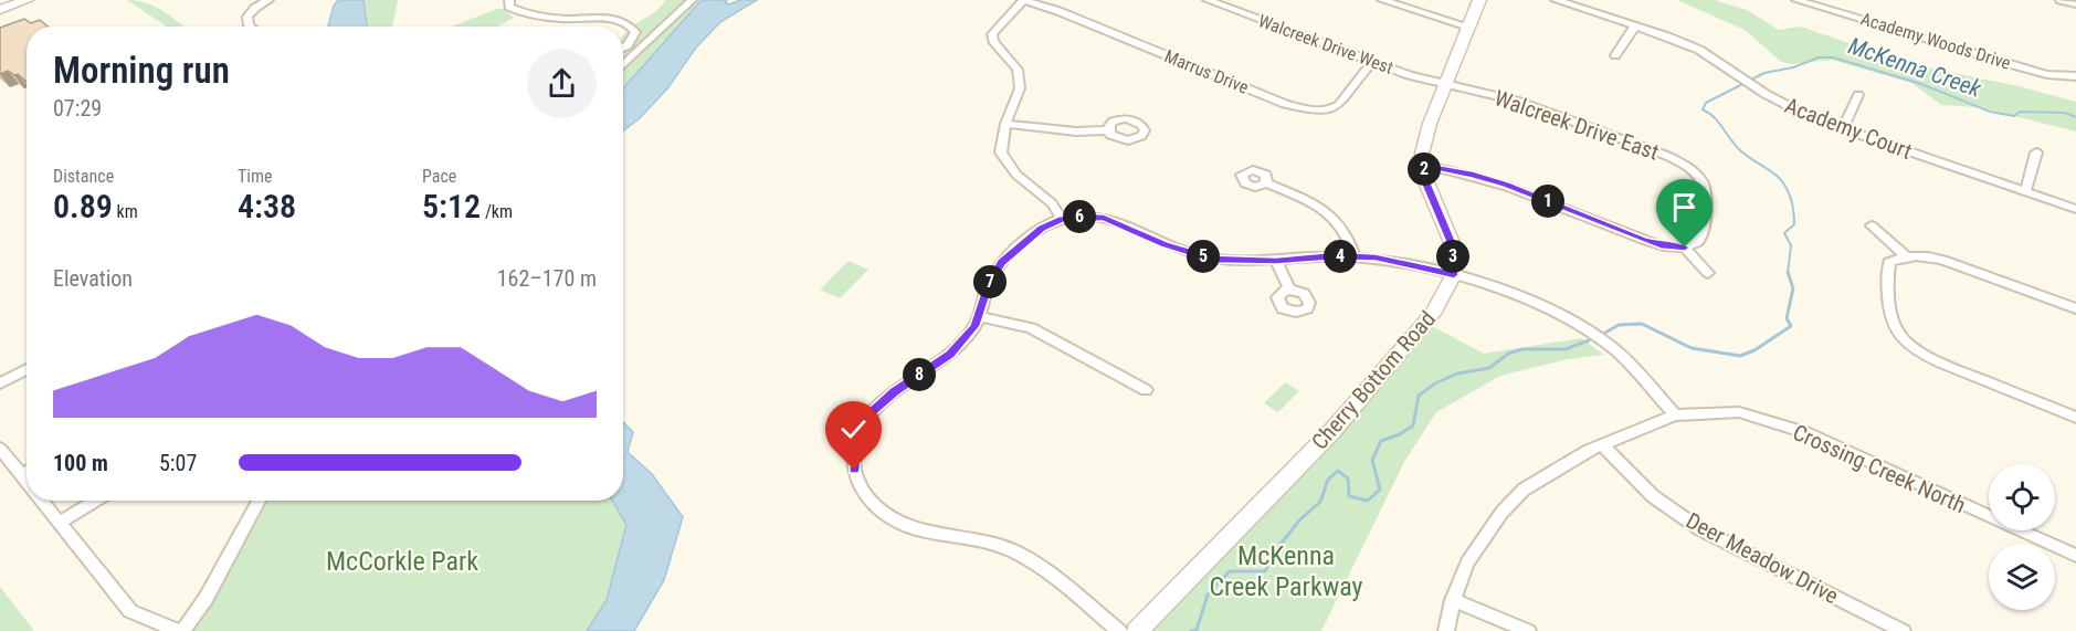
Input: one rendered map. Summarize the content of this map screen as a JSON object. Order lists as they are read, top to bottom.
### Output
{
  "streets": {
    "main road": ["Cherry Bottom Road"],
    "street": [
      "Academy Woods Drive",
      "Walcreek Drive West",
      "Marrus Drive",
      "Walcreek Drive East",
      "Academy Court",
      "Crossing Creek North",
      "Deer Meadow Drive"
    ]
  },
  "crossings": [
    ["Walcreek Drive West", "Marrus Drive"],
    ["Walcreek Drive West", "Walcreek Drive East"],
    ["Crossing Creek North", "Deer Meadow Drive"]
  ],
  "water": ["McKenna Creek"],
  "parks": ["McKenna Creek Parkway", "McCorkle Park"],
  "page": {
    "heading": ["Morning run", "07:29"],
    "stats": [
      ["Distance", "0.89 km"],
      ["Time", "4:38"],
      ["Pace", "5:12 /km"]
    ],
    "pins": [
      "2",
      "1",
      "6",
      "3",
      "4",
      "5",
      "7",
      "8"
    ],
    "chart": ["Elevation", "162–170 m"],
    "list": [
      {
        "name": "100 m",
        "note": "5:07"
      }
    ]
  }
}
